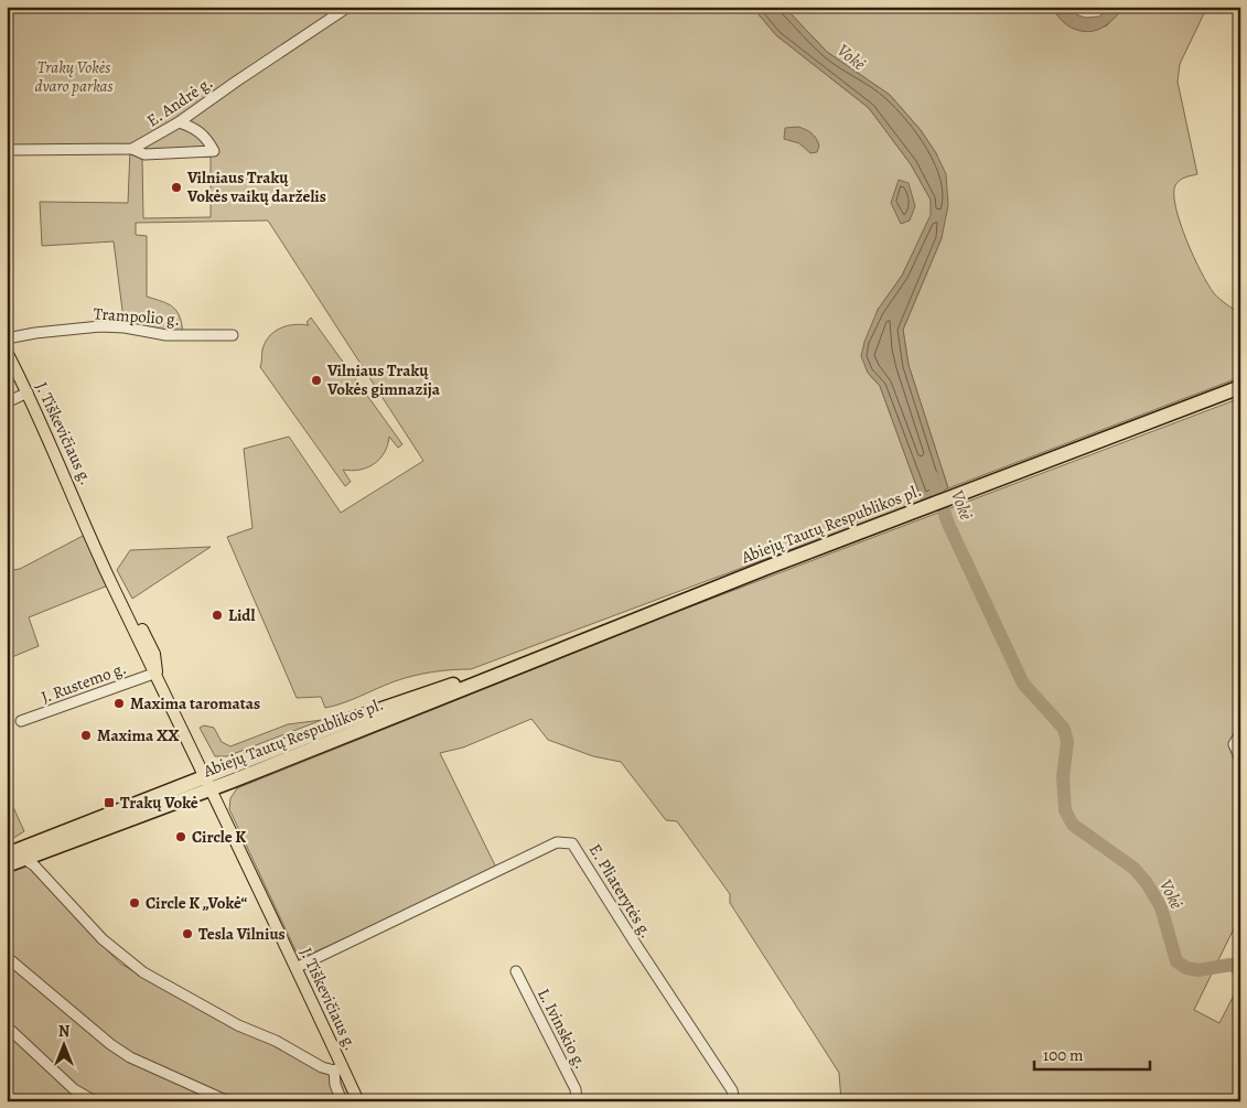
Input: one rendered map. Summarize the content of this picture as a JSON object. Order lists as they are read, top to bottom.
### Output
{
  "streets": {
    "highway": ["Abiejų Tautų Respublikos pl."],
    "main road": ["J. Tiškevičiaus g."],
    "street": [
      "E. Andrė g.",
      "Trampolio g.",
      "J. Rustemo g.",
      "E. Pliaterytės g.",
      "L. Ivinskio g."
    ]
  },
  "crossings": [
    ["J. Tiškevičiaus g.", "Abiejų Tautų Respublikos pl."],
    ["J. Tiškevičiaus g.", "J. Rustemo g."],
    ["J. Tiškevičiaus g.", "E. Pliaterytės g."]
  ],
  "water": ["Vokė"],
  "parks": ["Trakų Vokės dvaro parkas"],
  "places": {
    "other": [
      "Vilniaus Trakų Vokės vaikų darželis",
      "Vilniaus Trakų Vokės gimnazija",
      "Lidl",
      "Maxima taromatas",
      "Maxima XX",
      "Circle K",
      "Circle K „Vokė“",
      "Tesla Vilnius"
    ],
    "transit": ["Trakų Vokė"]
  },
  "scale_bar": "100 m",
  "north": "top"
}
